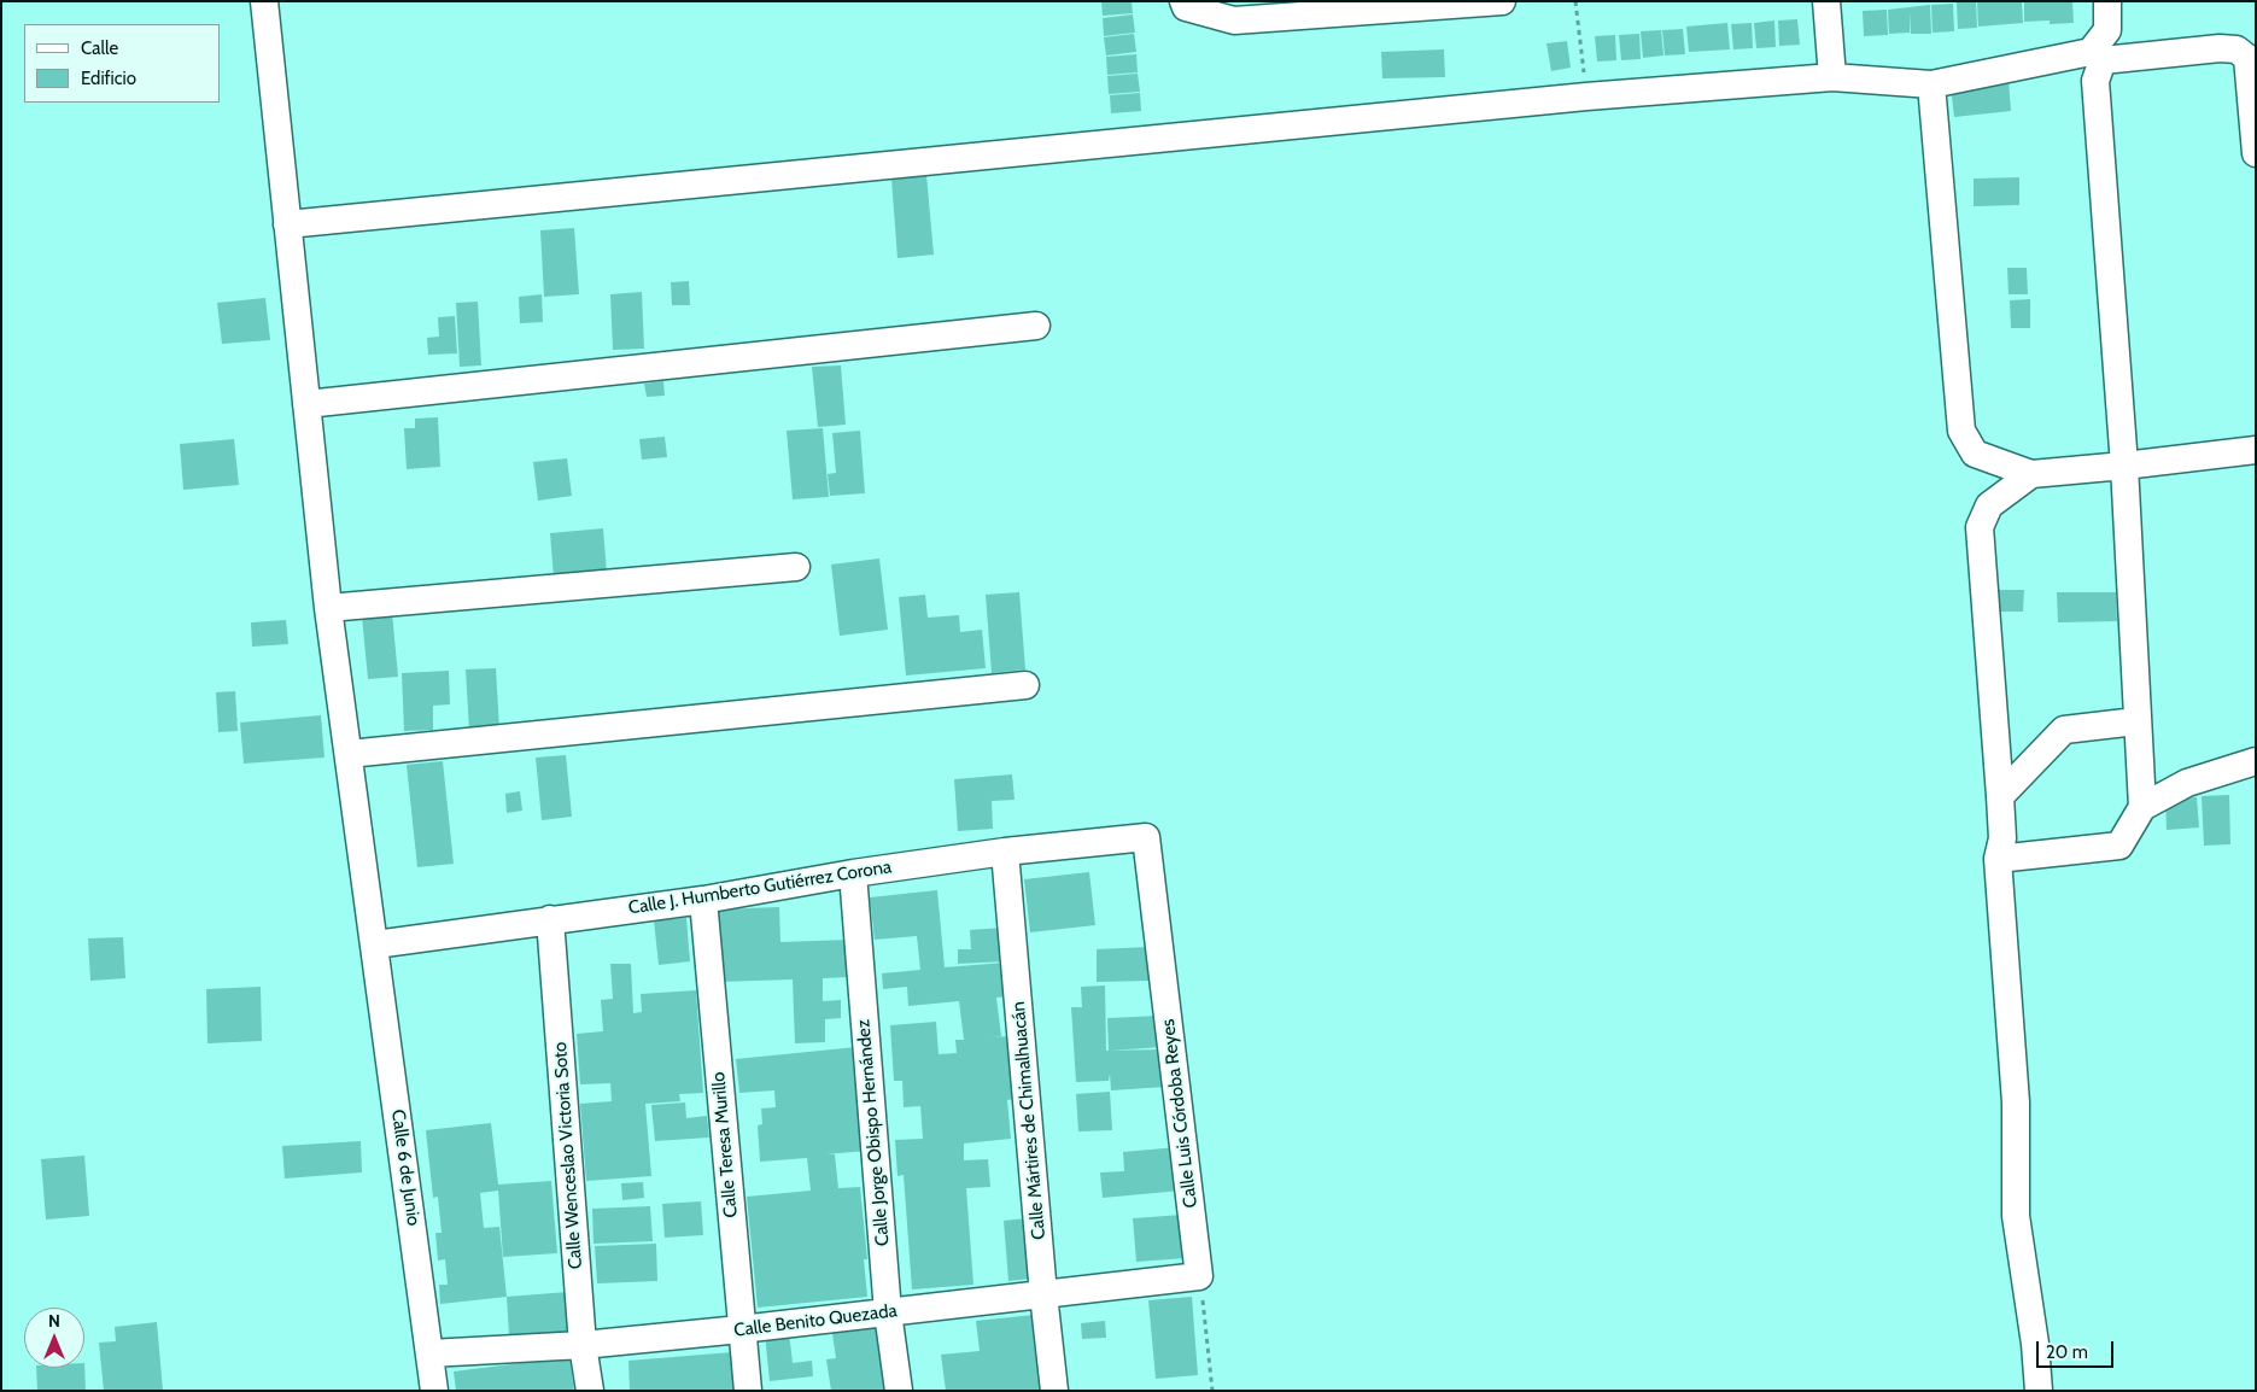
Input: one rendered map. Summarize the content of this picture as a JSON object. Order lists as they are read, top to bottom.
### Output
{
  "streets": {
    "street": [
      "Calle J. Humberto Gutiérrez Corona",
      "Calle Luis Córdoba Reyes",
      "Calle Mártires de Chimalhuacán",
      "Calle Jorge Obispo Hernández",
      "Calle Teresa Murillo",
      "Calle Wenceslao Victoria Soto",
      "Calle 6 de Junio",
      "Calle Benito Quezada"
    ]
  },
  "crossings": [
    ["Calle J. Humberto Gutiérrez Corona", "Calle Luis Córdoba Reyes"],
    ["Calle J. Humberto Gutiérrez Corona", "Calle Mártires de Chimalhuacán"],
    ["Calle J. Humberto Gutiérrez Corona", "Calle Jorge Obispo Hernández"],
    ["Calle J. Humberto Gutiérrez Corona", "Calle Teresa Murillo"],
    ["Calle J. Humberto Gutiérrez Corona", "Calle Wenceslao Victoria Soto"],
    ["Calle J. Humberto Gutiérrez Corona", "Calle 6 de Junio"],
    ["Calle Luis Córdoba Reyes", "Calle Benito Quezada"],
    ["Calle Mártires de Chimalhuacán", "Calle Benito Quezada"],
    ["Calle Jorge Obispo Hernández", "Calle Benito Quezada"],
    ["Calle Teresa Murillo", "Calle Benito Quezada"],
    ["Calle Wenceslao Victoria Soto", "Calle Benito Quezada"],
    ["Calle 6 de Junio", "Calle Benito Quezada"]
  ],
  "legend": ["Calle", "Edificio"],
  "scale_bar": "20 m",
  "north": "top"
}
